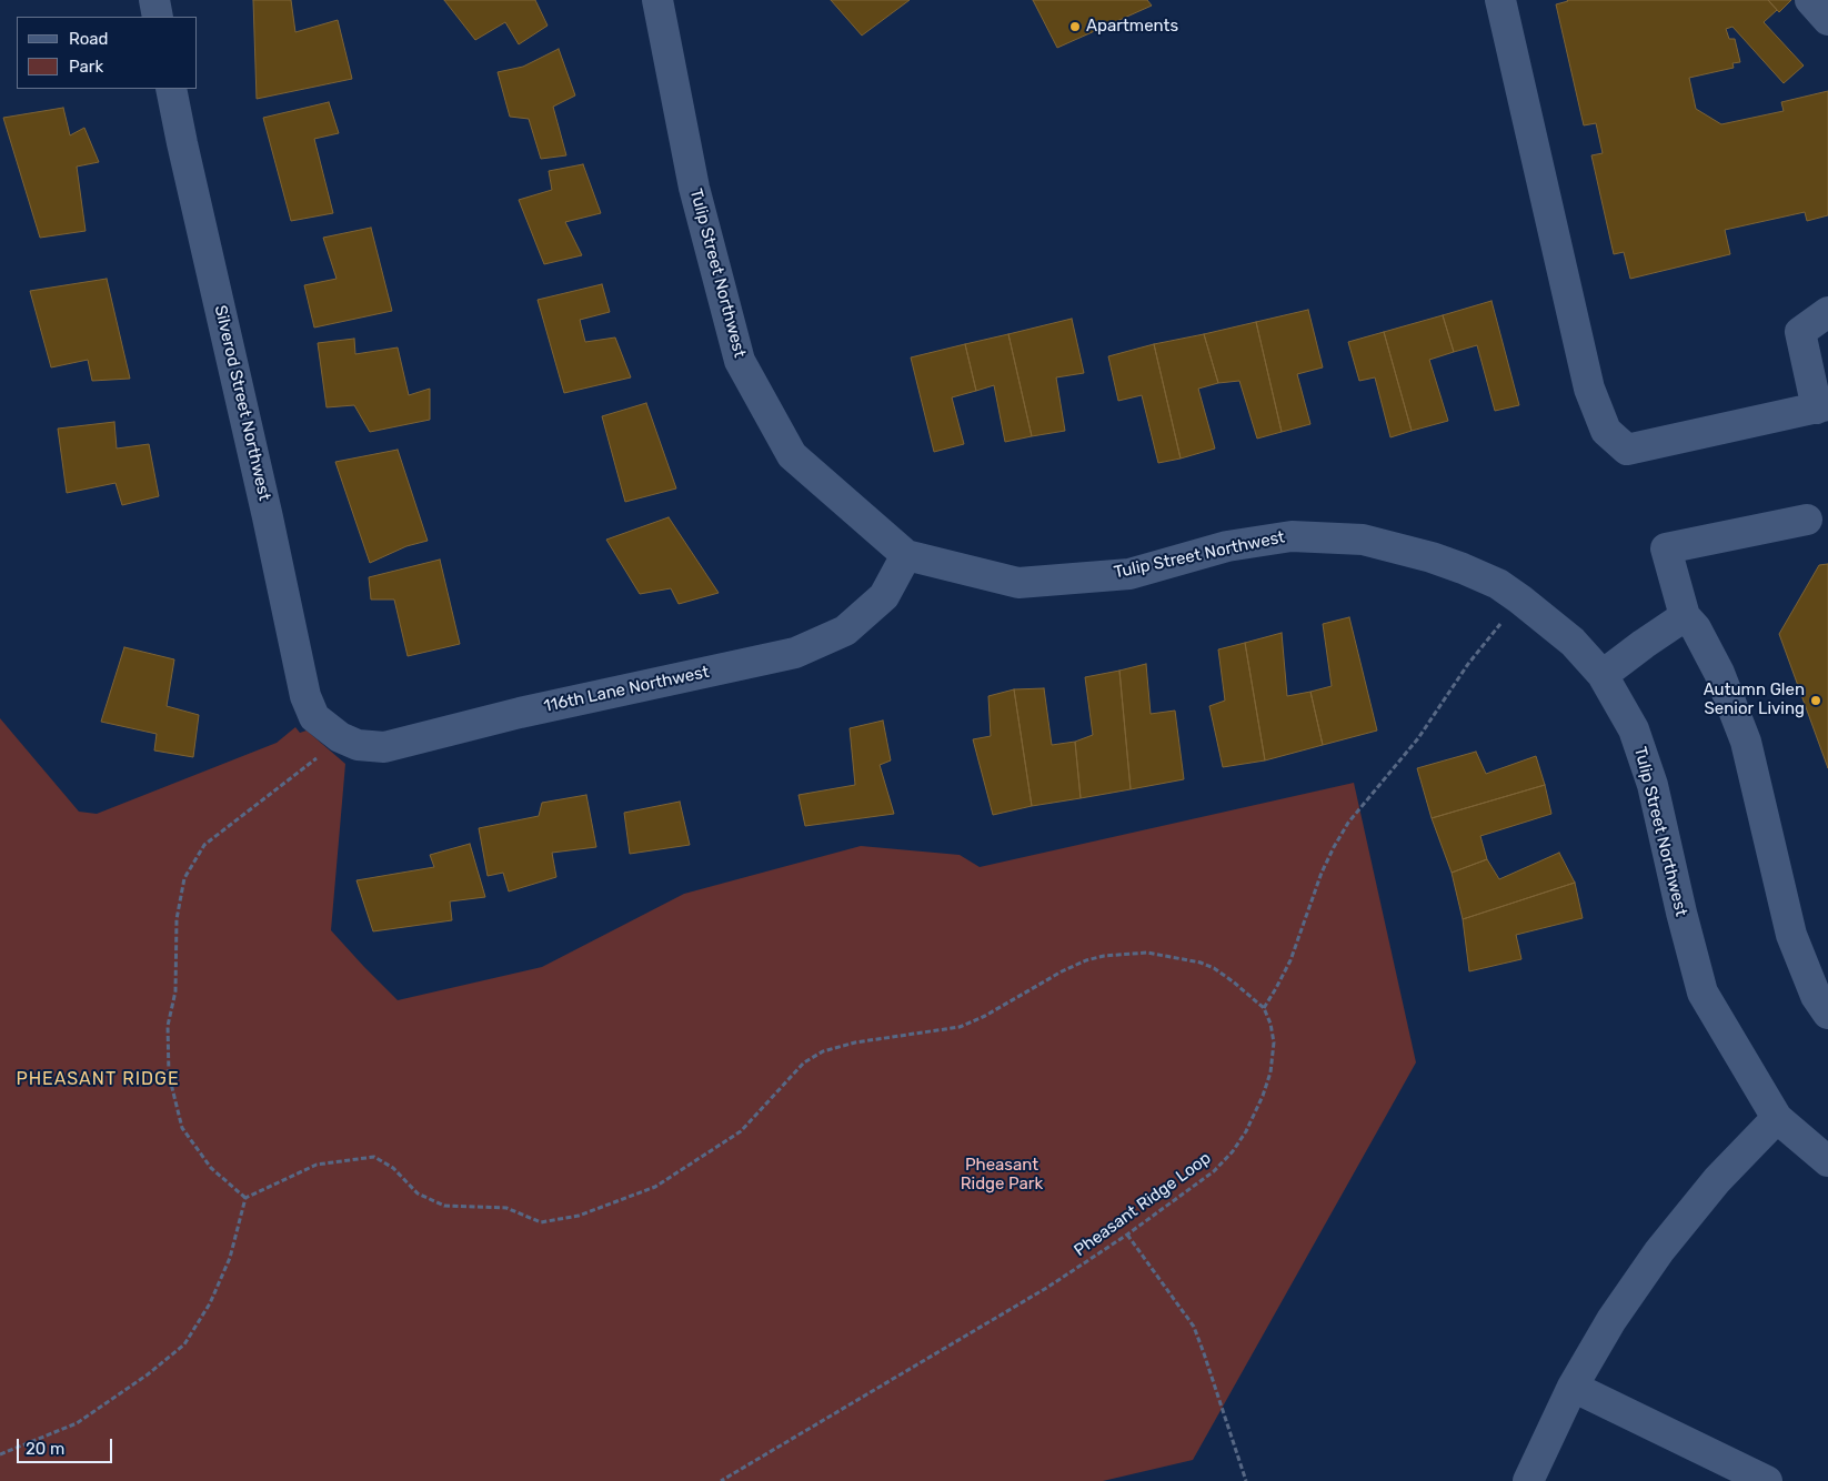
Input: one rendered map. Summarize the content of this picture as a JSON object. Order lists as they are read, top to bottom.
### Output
{
  "streets": {
    "street": ["Tulip Street Northwest", "Silverod Street Northwest", "116th Lane Northwest"],
    "path": ["Pheasant Ridge Loop"]
  },
  "crossings": [
    ["Tulip Street Northwest", "116th Lane Northwest"],
    ["Silverod Street Northwest", "116th Lane Northwest"]
  ],
  "districts": ["PHEASANT RIDGE"],
  "parks": ["Pheasant Ridge Park"],
  "places": ["Apartments", "Autumn Glen Senior Living"],
  "legend": ["Road", "Park"],
  "scale_bar": "20 m"
}
